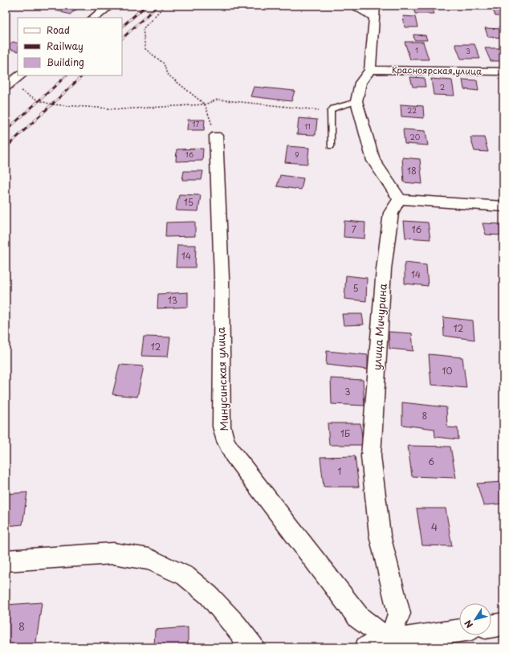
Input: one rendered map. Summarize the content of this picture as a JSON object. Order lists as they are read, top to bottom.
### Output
{
  "streets": {
    "street": ["Красноярская улица", "улица Мичурина", "Минусинская улица"]
  },
  "crossings": [
    ["улица Мичурина", "Минусинская улица"]
  ],
  "house_numbers": [
    "1",
    "3",
    "2",
    "22",
    "17",
    "11",
    "20",
    "16",
    "9",
    "18",
    "15",
    "7",
    "16",
    "14",
    "14",
    "5",
    "13",
    "12",
    "12",
    "10",
    "3",
    "8",
    "1Б",
    "6",
    "1",
    "4",
    "8"
  ],
  "legend": ["Road", "Railway", "Building"],
  "north": "bottom left"
}
